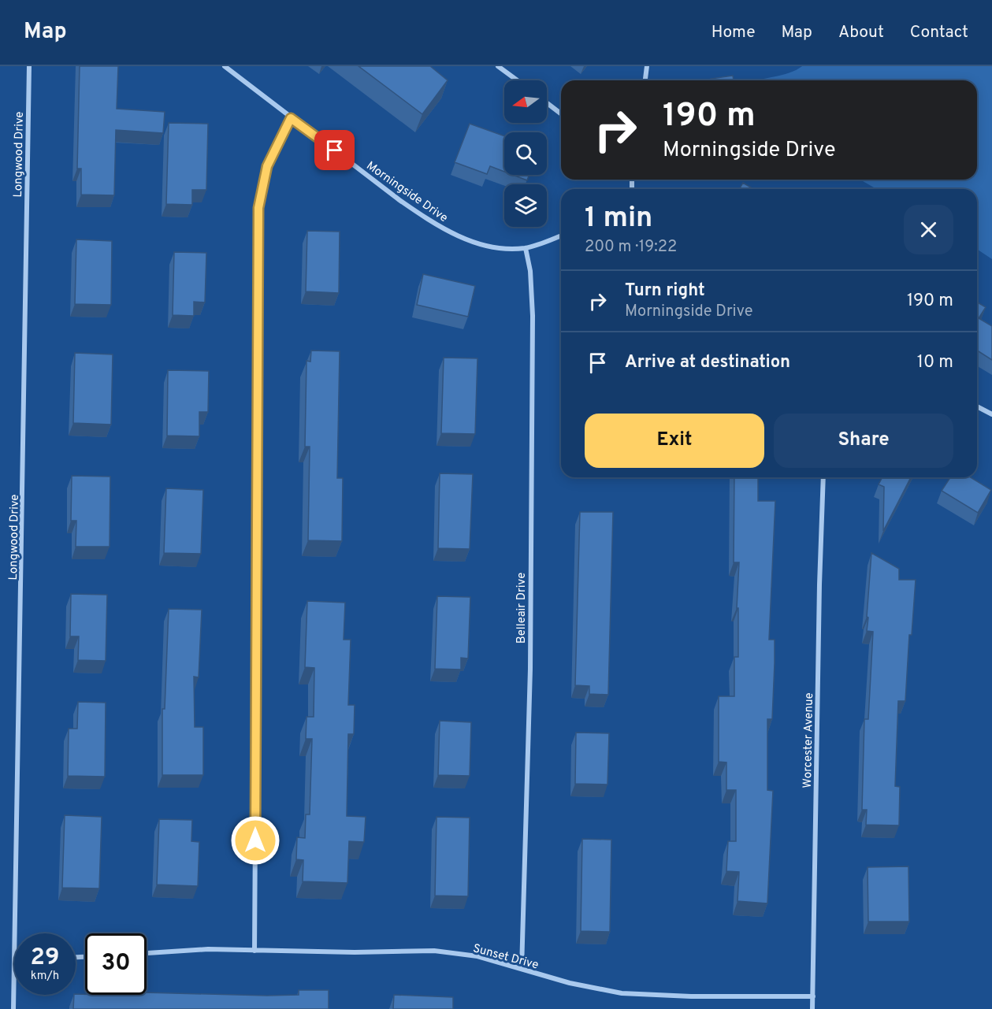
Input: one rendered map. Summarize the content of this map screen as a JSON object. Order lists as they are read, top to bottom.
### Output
{
  "streets": {
    "street": [
      "Longwood Drive",
      "Morningside Drive",
      "Belleair Drive",
      "Worcester Avenue",
      "Sunset Drive"
    ]
  },
  "crossings": [
    ["Morningside Drive", "Belleair Drive"],
    ["Belleair Drive", "Sunset Drive"],
    ["Worcester Avenue", "Sunset Drive"]
  ],
  "north": "left",
  "page": {
    "header": "Map",
    "nav": [
      "Home",
      "Map",
      "About",
      "Contact"
    ],
    "turn": ["190 m", "Morningside Drive"],
    "heading": ["1 min", "200 m · 19:22"],
    "list": [
      {
        "name": "Turn right",
        "note": "Morningside Drive",
        "value": "190 m"
      },
      {
        "name": "Arrive at destination",
        "value": "10 m"
      }
    ],
    "buttons": ["Exit", "Share"],
    "speed": "29 km/h",
    "limit": "30"
  }
}
